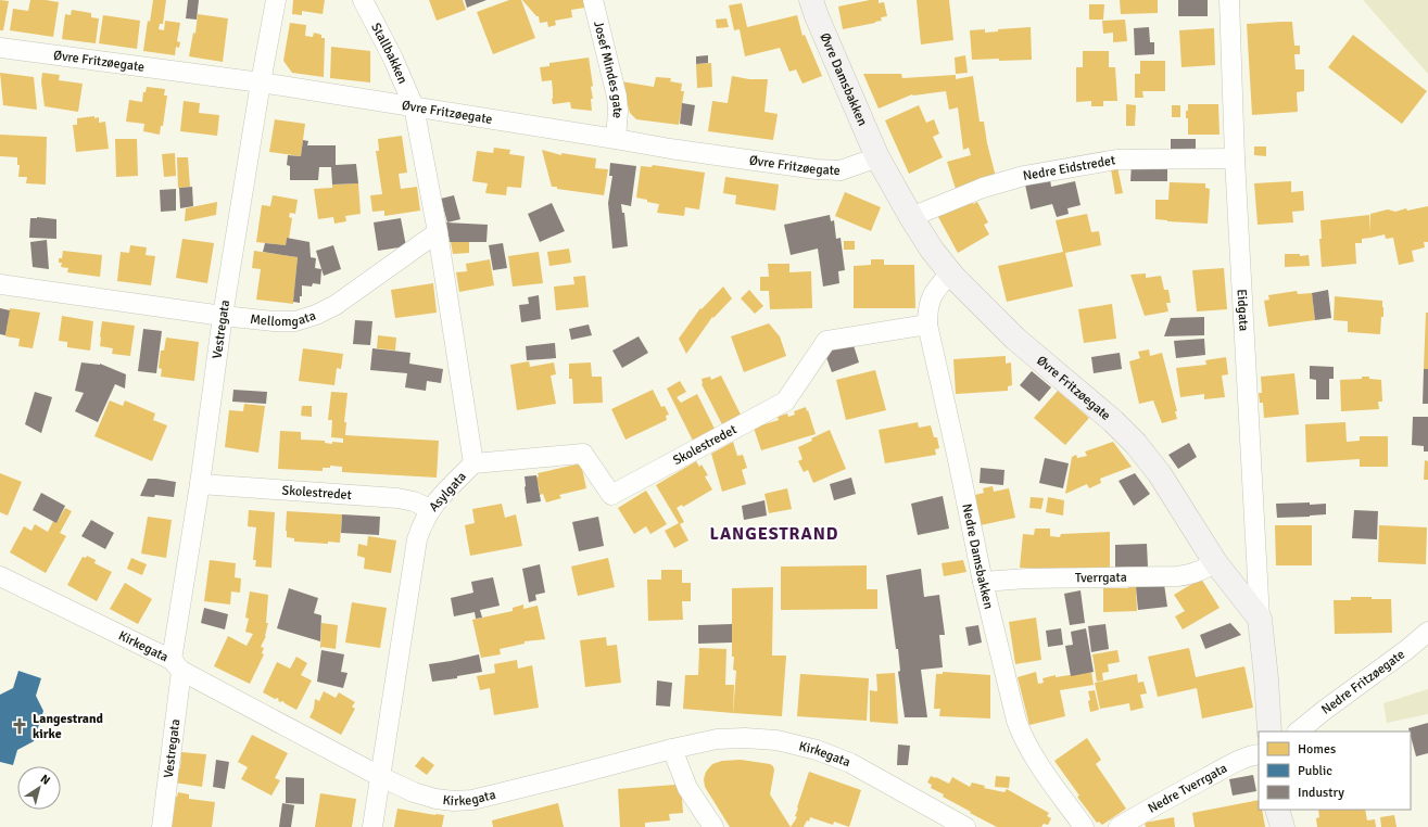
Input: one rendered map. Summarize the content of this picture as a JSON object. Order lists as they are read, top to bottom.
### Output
{
  "streets": {
    "main road": ["Øvre Fritzøegate", "Øvre Damsbakken"],
    "street": [
      "Stallbakken",
      "Josef Mindes gate",
      "Nedre Eidstredet",
      "Eidgata",
      "Mellomgata",
      "Vestregata",
      "Skolestredet",
      "Asylgata",
      "Nedre Damsbakken",
      "Tverrgata",
      "Kirkegata",
      "Nedre Fritzøegate",
      "Nedre Tverrgata"
    ]
  },
  "crossings": [
    ["Stallbakken", "Øvre Fritzøegate"],
    ["Stallbakken", "Asylgata"],
    ["Øvre Fritzøegate", "Josef Mindes gate"],
    ["Øvre Fritzøegate", "Øvre Damsbakken"],
    ["Øvre Fritzøegate", "Nedre Eidstredet"],
    ["Øvre Fritzøegate", "Eidgata"],
    ["Øvre Fritzøegate", "Vestregata"],
    ["Øvre Fritzøegate", "Asylgata"],
    ["Øvre Fritzøegate", "Nedre Damsbakken"],
    ["Øvre Fritzøegate", "Tverrgata"],
    ["Nedre Eidstredet", "Eidgata"],
    ["Mellomgata", "Vestregata"],
    ["Mellomgata", "Asylgata"],
    ["Vestregata", "Skolestredet"],
    ["Vestregata", "Kirkegata"],
    ["Skolestredet", "Asylgata"],
    ["Skolestredet", "Nedre Damsbakken"],
    ["Asylgata", "Kirkegata"],
    ["Nedre Damsbakken", "Tverrgata"]
  ],
  "districts": ["LANGESTRAND"],
  "places": {
    "church": ["Langestrand kirke"]
  },
  "legend": ["Homes", "Public", "Industry"],
  "north": "top right"
}
